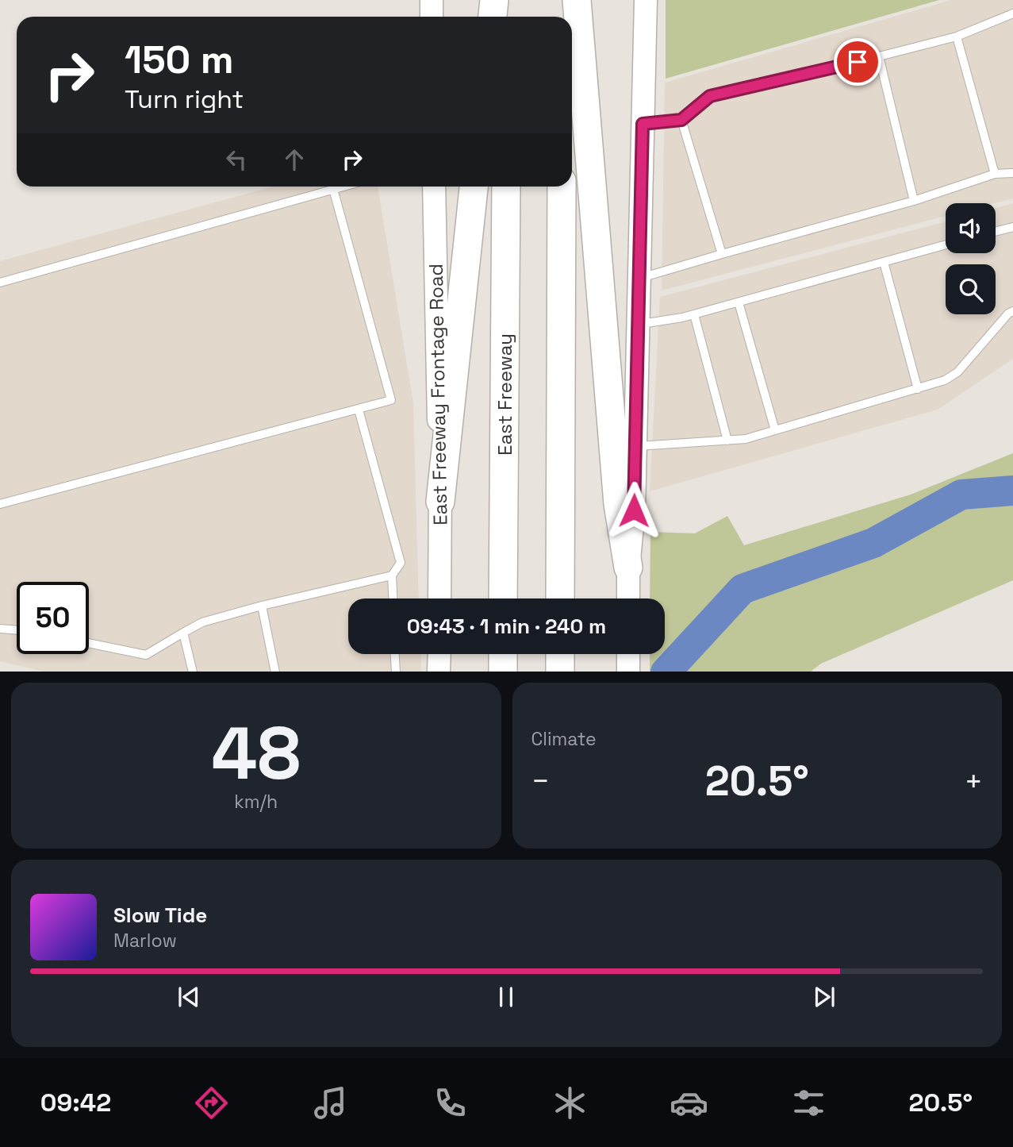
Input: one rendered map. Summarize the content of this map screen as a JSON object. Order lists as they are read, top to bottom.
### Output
{
  "streets": {
    "highway": ["East Freeway"],
    "main road": ["East Freeway Frontage Road"]
  },
  "page": {
    "turn": ["150 m", "Turn right"],
    "limit": "50",
    "trip": "09:43 · 1 min · 240 m",
    "tile": [
      ["48", "km/h"],
      "Climate"
    ],
    "heat": ["−", "20.5°", "+"],
    "song": ["Slow Tide", "Marlow"],
    "tabs": ["09:42", "20.5°"]
  }
}
